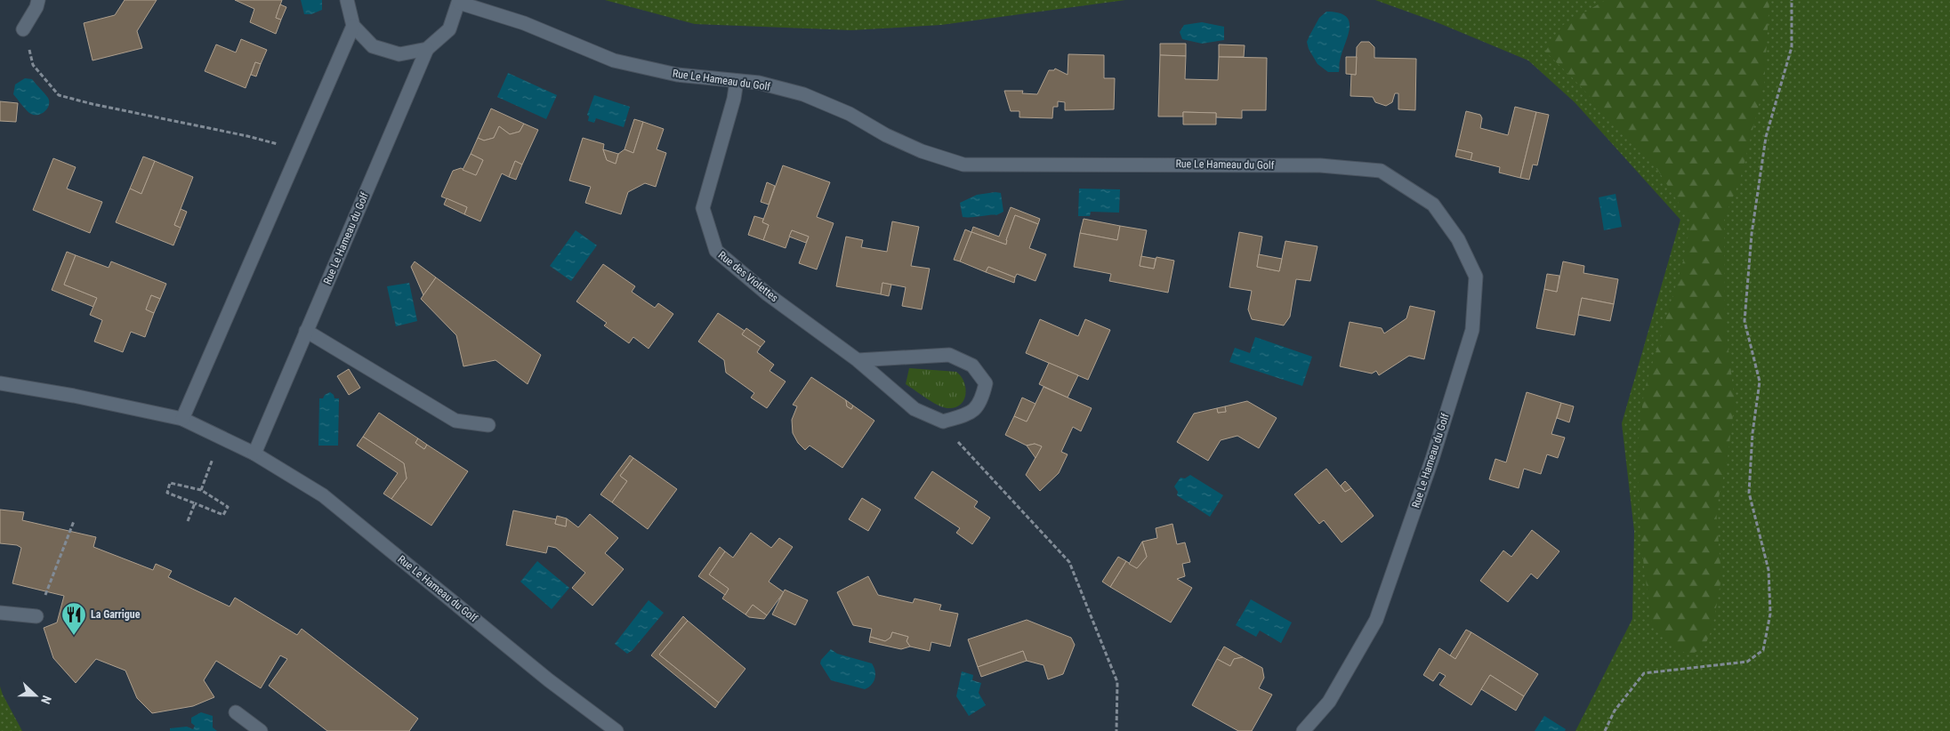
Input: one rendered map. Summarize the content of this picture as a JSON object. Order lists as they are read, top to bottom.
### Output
{
  "streets": {
    "street": ["Rue Le Hameau du Golf", "Rue des Violettes"]
  },
  "crossings": [
    ["Rue Le Hameau du Golf", "Rue des Violettes"]
  ],
  "places": {
    "restaurant": ["La Garrigue"]
  },
  "north": "right"
}
